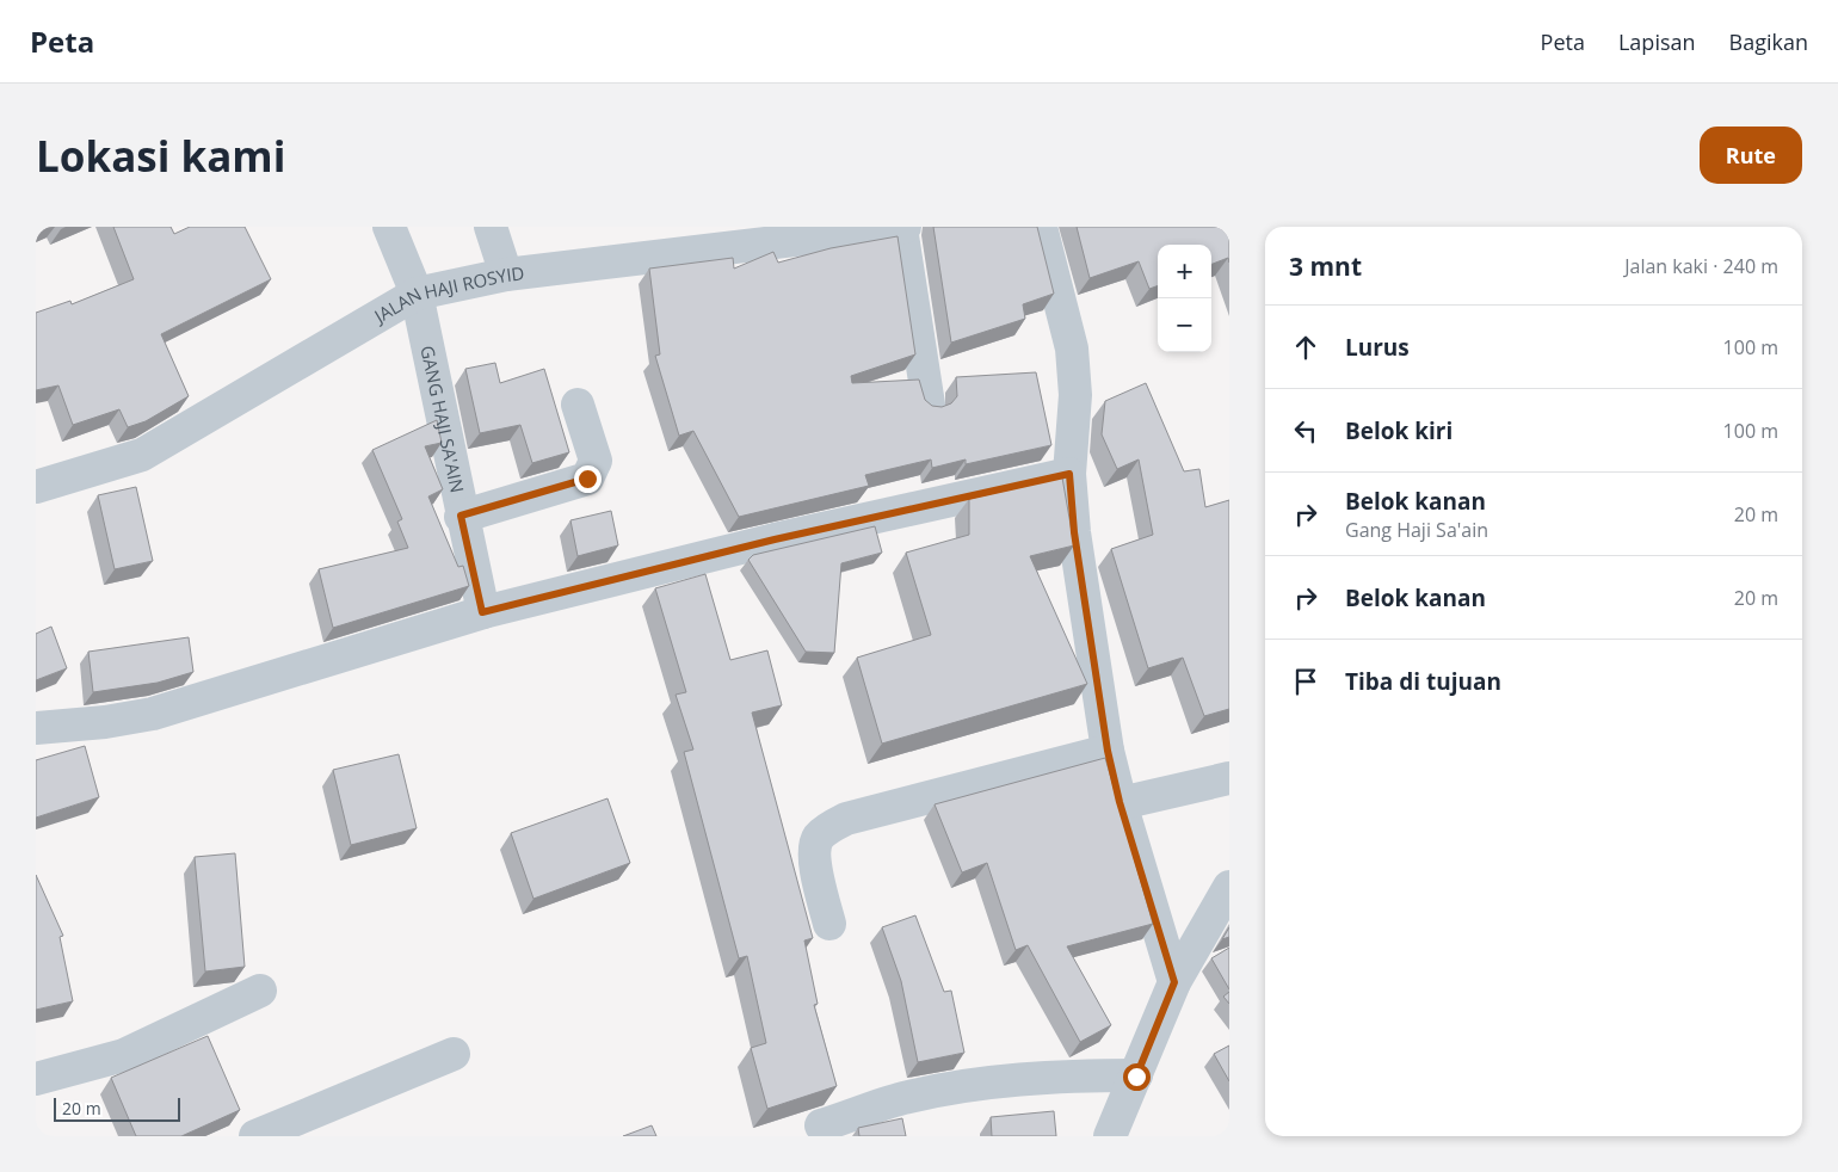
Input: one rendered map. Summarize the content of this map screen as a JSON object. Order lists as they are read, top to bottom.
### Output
{
  "streets": {
    "street": ["JALAN HAJI ROSYID", "GANG HAJI SA'AIN"]
  },
  "crossings": [
    ["JALAN HAJI ROSYID", "GANG HAJI SA'AIN"]
  ],
  "scale_bar": "20 m",
  "page": {
    "header": "Peta",
    "nav": ["Peta", "Lapisan", "Bagikan"],
    "buttons": "Rute",
    "title": "Lokasi kami",
    "heading": ["3 mnt", "Jalan kaki · 240 m"],
    "map_buttons": ["+", "−"],
    "list": [
      ["Lurus", "100 m"],
      ["Belok kiri", "100 m"],
      ["Belok kanan", "Gang Haji Sa'ain", "20 m"],
      ["Belok kanan", "20 m"],
      "Tiba di tujuan"
    ],
    "scale": "20 m"
  }
}
